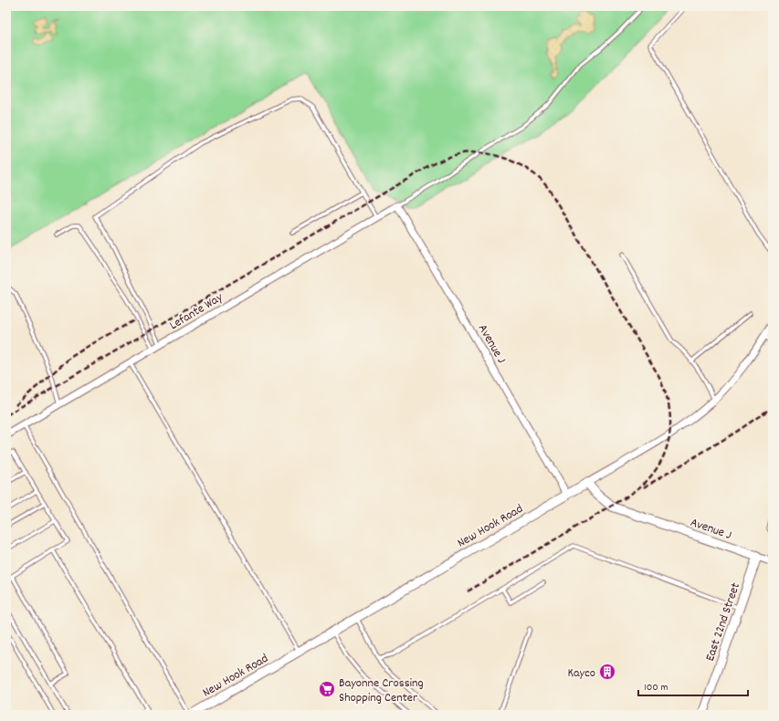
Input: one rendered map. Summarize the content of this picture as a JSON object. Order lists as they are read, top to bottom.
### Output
{
  "streets": {
    "street": [
      "Lefante Way",
      "Avenue J",
      "New Hook Road",
      "East 22nd Street"
    ]
  },
  "crossings": [
    ["Lefante Way", "Avenue J"],
    ["Avenue J", "New Hook Road"],
    ["Avenue J", "East 22nd Street"]
  ],
  "places": {
    "building": ["Kayco"],
    "supermarket": ["Bayonne Crossing Shopping Center"]
  },
  "scale_bar": "100 m"
}
